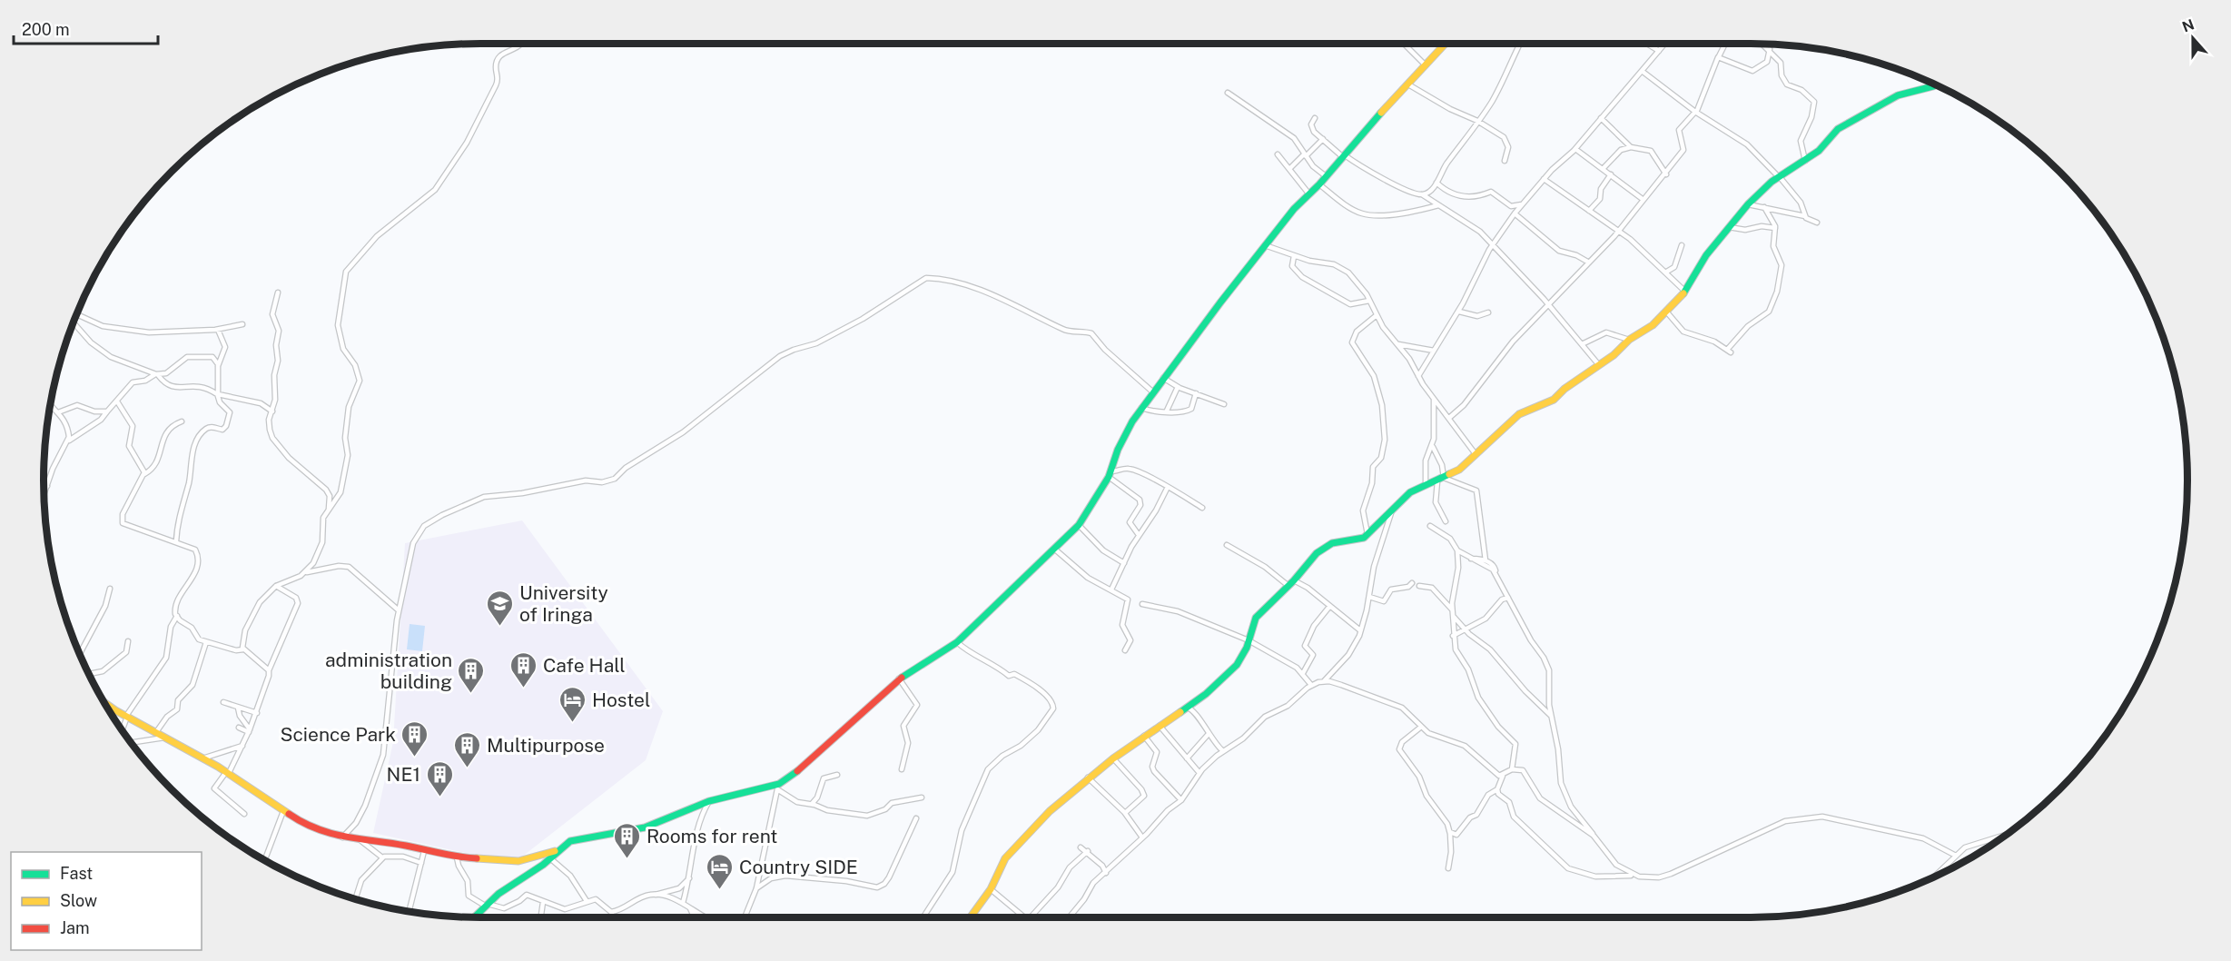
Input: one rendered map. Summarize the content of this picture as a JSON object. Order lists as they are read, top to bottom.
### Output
{
  "places": {
    "school or university": ["University of Iringa"],
    "building": [
      "Cafe Hall",
      "administration building",
      "Science Park",
      "Multipurpose",
      "NE1",
      "Rooms for rent"
    ],
    "hotel": ["Hostel", "Country SIDE"]
  },
  "legend": ["Fast", "Slow", "Jam"],
  "scale_bar": "200 m",
  "north": "top"
}
